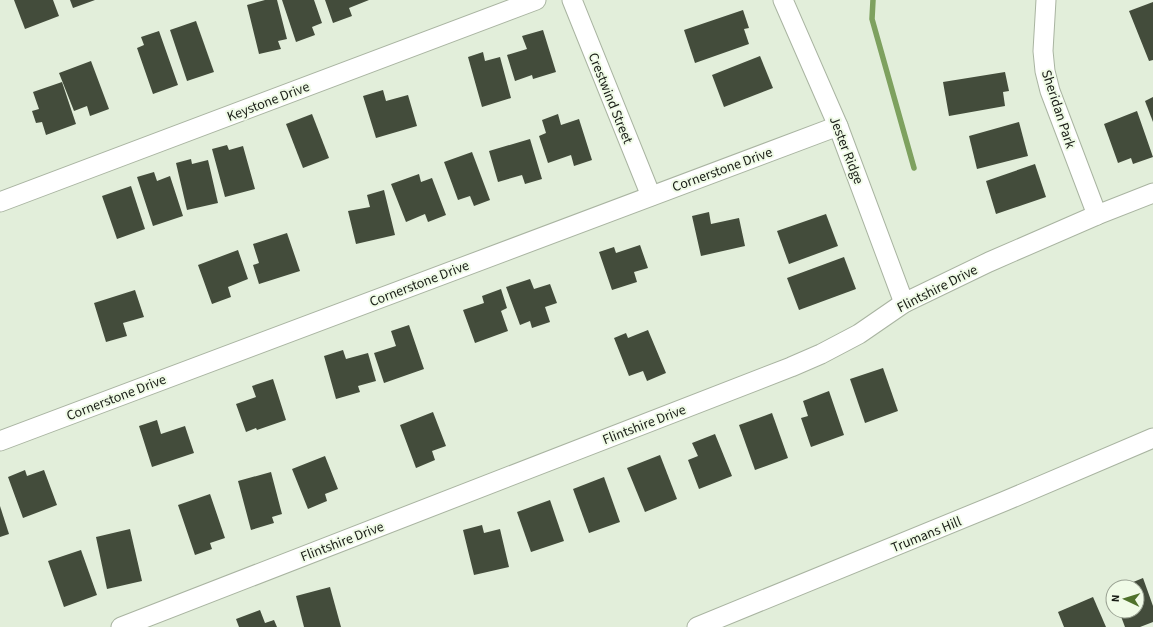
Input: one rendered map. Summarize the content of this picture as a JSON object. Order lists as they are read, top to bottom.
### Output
{
  "streets": {
    "street": [
      "Crestwind Street",
      "Keystone Drive",
      "Sheridan Park",
      "Jester Ridge",
      "Cornerstone Drive",
      "Flintshire Drive",
      "Trumans Hill"
    ]
  },
  "crossings": [
    ["Crestwind Street", "Cornerstone Drive"],
    ["Sheridan Park", "Flintshire Drive"],
    ["Jester Ridge", "Cornerstone Drive"],
    ["Jester Ridge", "Flintshire Drive"]
  ],
  "north": "left"
}
